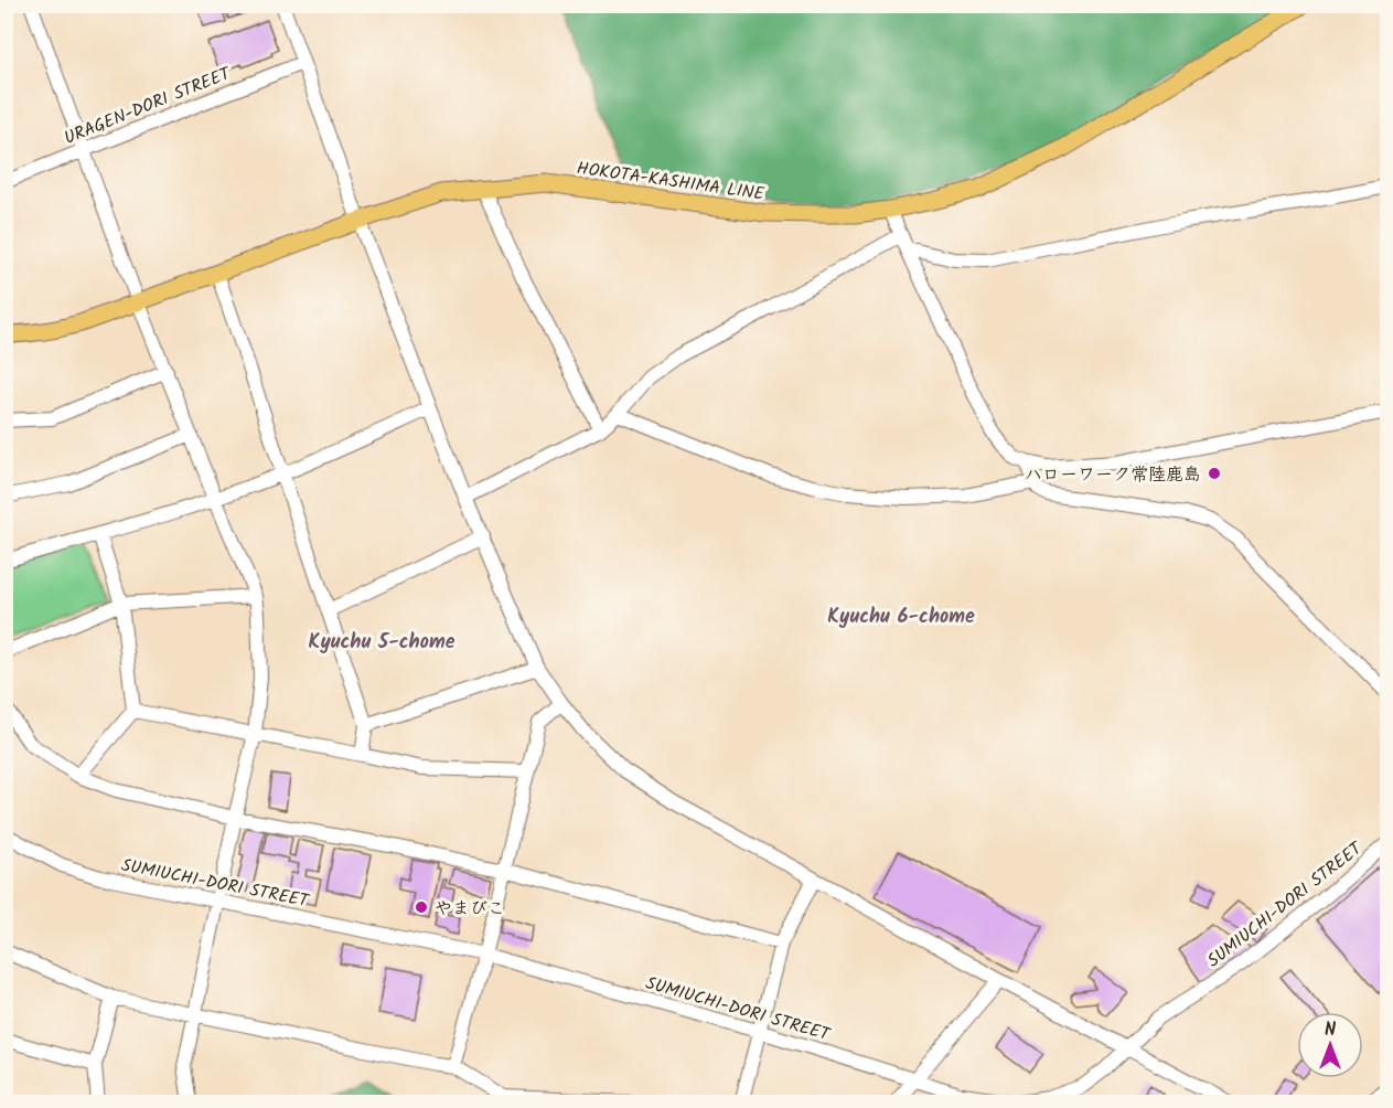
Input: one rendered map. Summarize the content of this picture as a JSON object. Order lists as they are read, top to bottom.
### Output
{
  "streets": {
    "main road": ["HOKOTA-KASHIMA LINE"],
    "street": ["URAGEN-DORI STREET", "SUMIUCHI-DORI STREET"]
  },
  "districts": ["Kyuchu 6-chome", "Kyuchu 5-chome"],
  "places": ["ハローワーク常陸鹿島", "やまびこ"],
  "north": "top"
}
